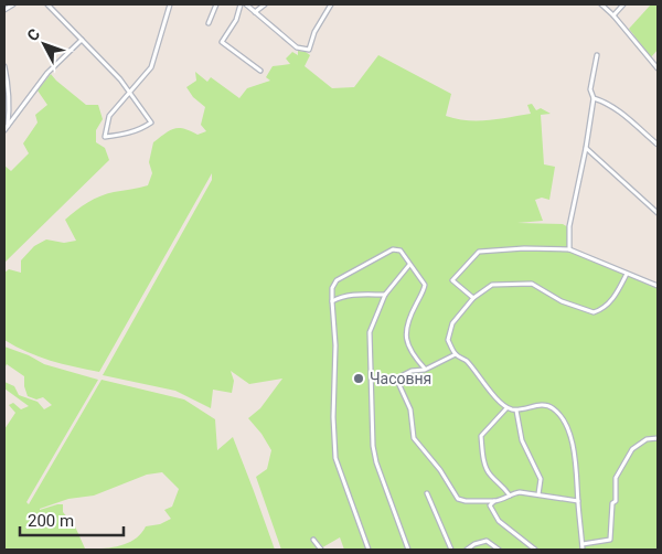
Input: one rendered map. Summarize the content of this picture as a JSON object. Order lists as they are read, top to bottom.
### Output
{
  "places": ["Часовня"],
  "scale_bar": "200 m",
  "north": "top left"
}
